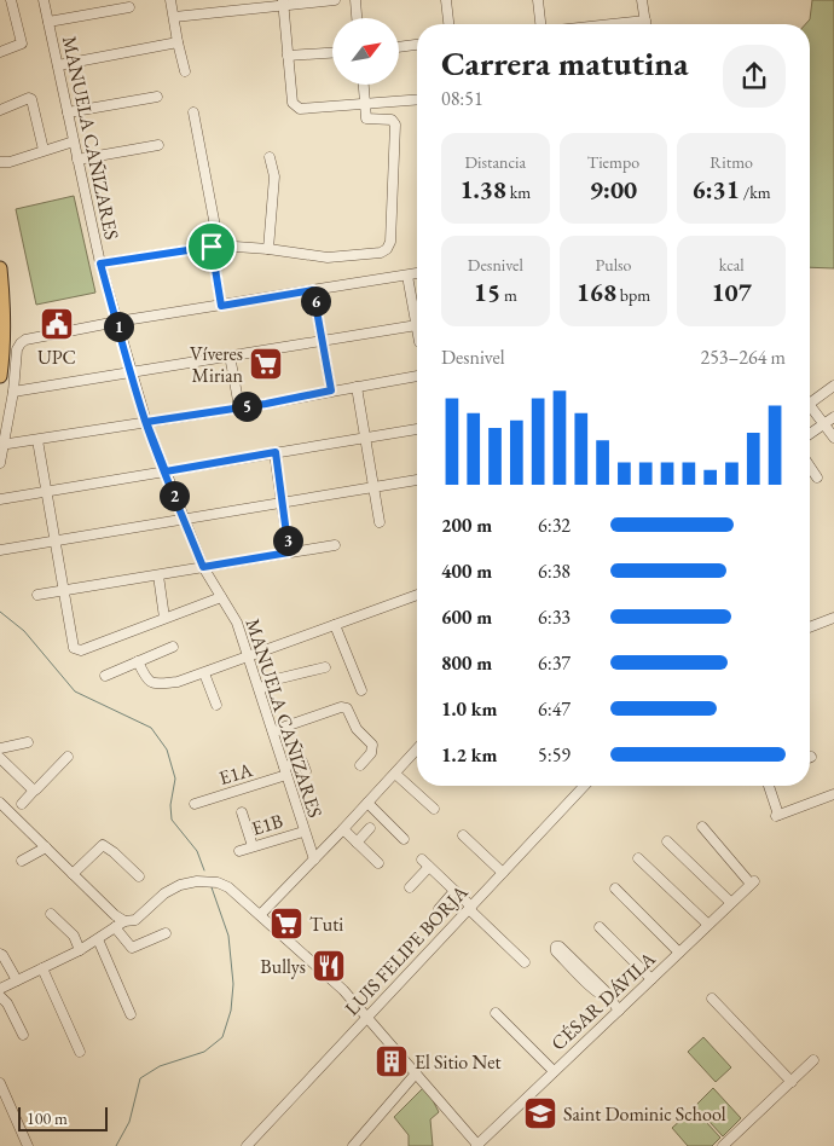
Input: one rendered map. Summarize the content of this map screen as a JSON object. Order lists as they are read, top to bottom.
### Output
{
  "streets": {
    "street": [
      "MANUELA CAÑIZARES",
      "E1A",
      "E1B",
      "LUIS FELIPE BORJA",
      "CÉSAR DÁVILA"
    ]
  },
  "crossings": [
    ["MANUELA CAÑIZARES", "E1A"],
    ["MANUELA CAÑIZARES", "E1B"]
  ],
  "places": {
    "public building": ["UPC"],
    "supermarket": ["Víveres Mirian", "Tuti"],
    "restaurant": ["Bullys"],
    "building": ["El Sitio Net"],
    "school or university": ["Saint Dominic School"]
  },
  "scale_bar": "100 m",
  "north": "top right",
  "page": {
    "heading": ["Carrera matutina", "08:51"],
    "stats": [
      ["Distancia", "1.38 km"],
      ["Tiempo", "9:00"],
      ["Ritmo", "6:31 /km"],
      ["Desnivel", "15 m"],
      ["Pulso", "168 bpm"],
      ["kcal", "107"]
    ],
    "pins": [
      "6",
      "1",
      "5",
      "2",
      "3"
    ],
    "chart": ["Desnivel", "253–264 m"],
    "list": [
      {
        "name": "200 m",
        "note": "6:32"
      },
      {
        "name": "400 m",
        "note": "6:38"
      },
      {
        "name": "600 m",
        "note": "6:33"
      },
      {
        "name": "800 m",
        "note": "6:37"
      },
      {
        "name": "1.0 km",
        "note": "6:47"
      },
      {
        "name": "1.2 km",
        "note": "5:59"
      }
    ],
    "scale": "100 m"
  }
}
